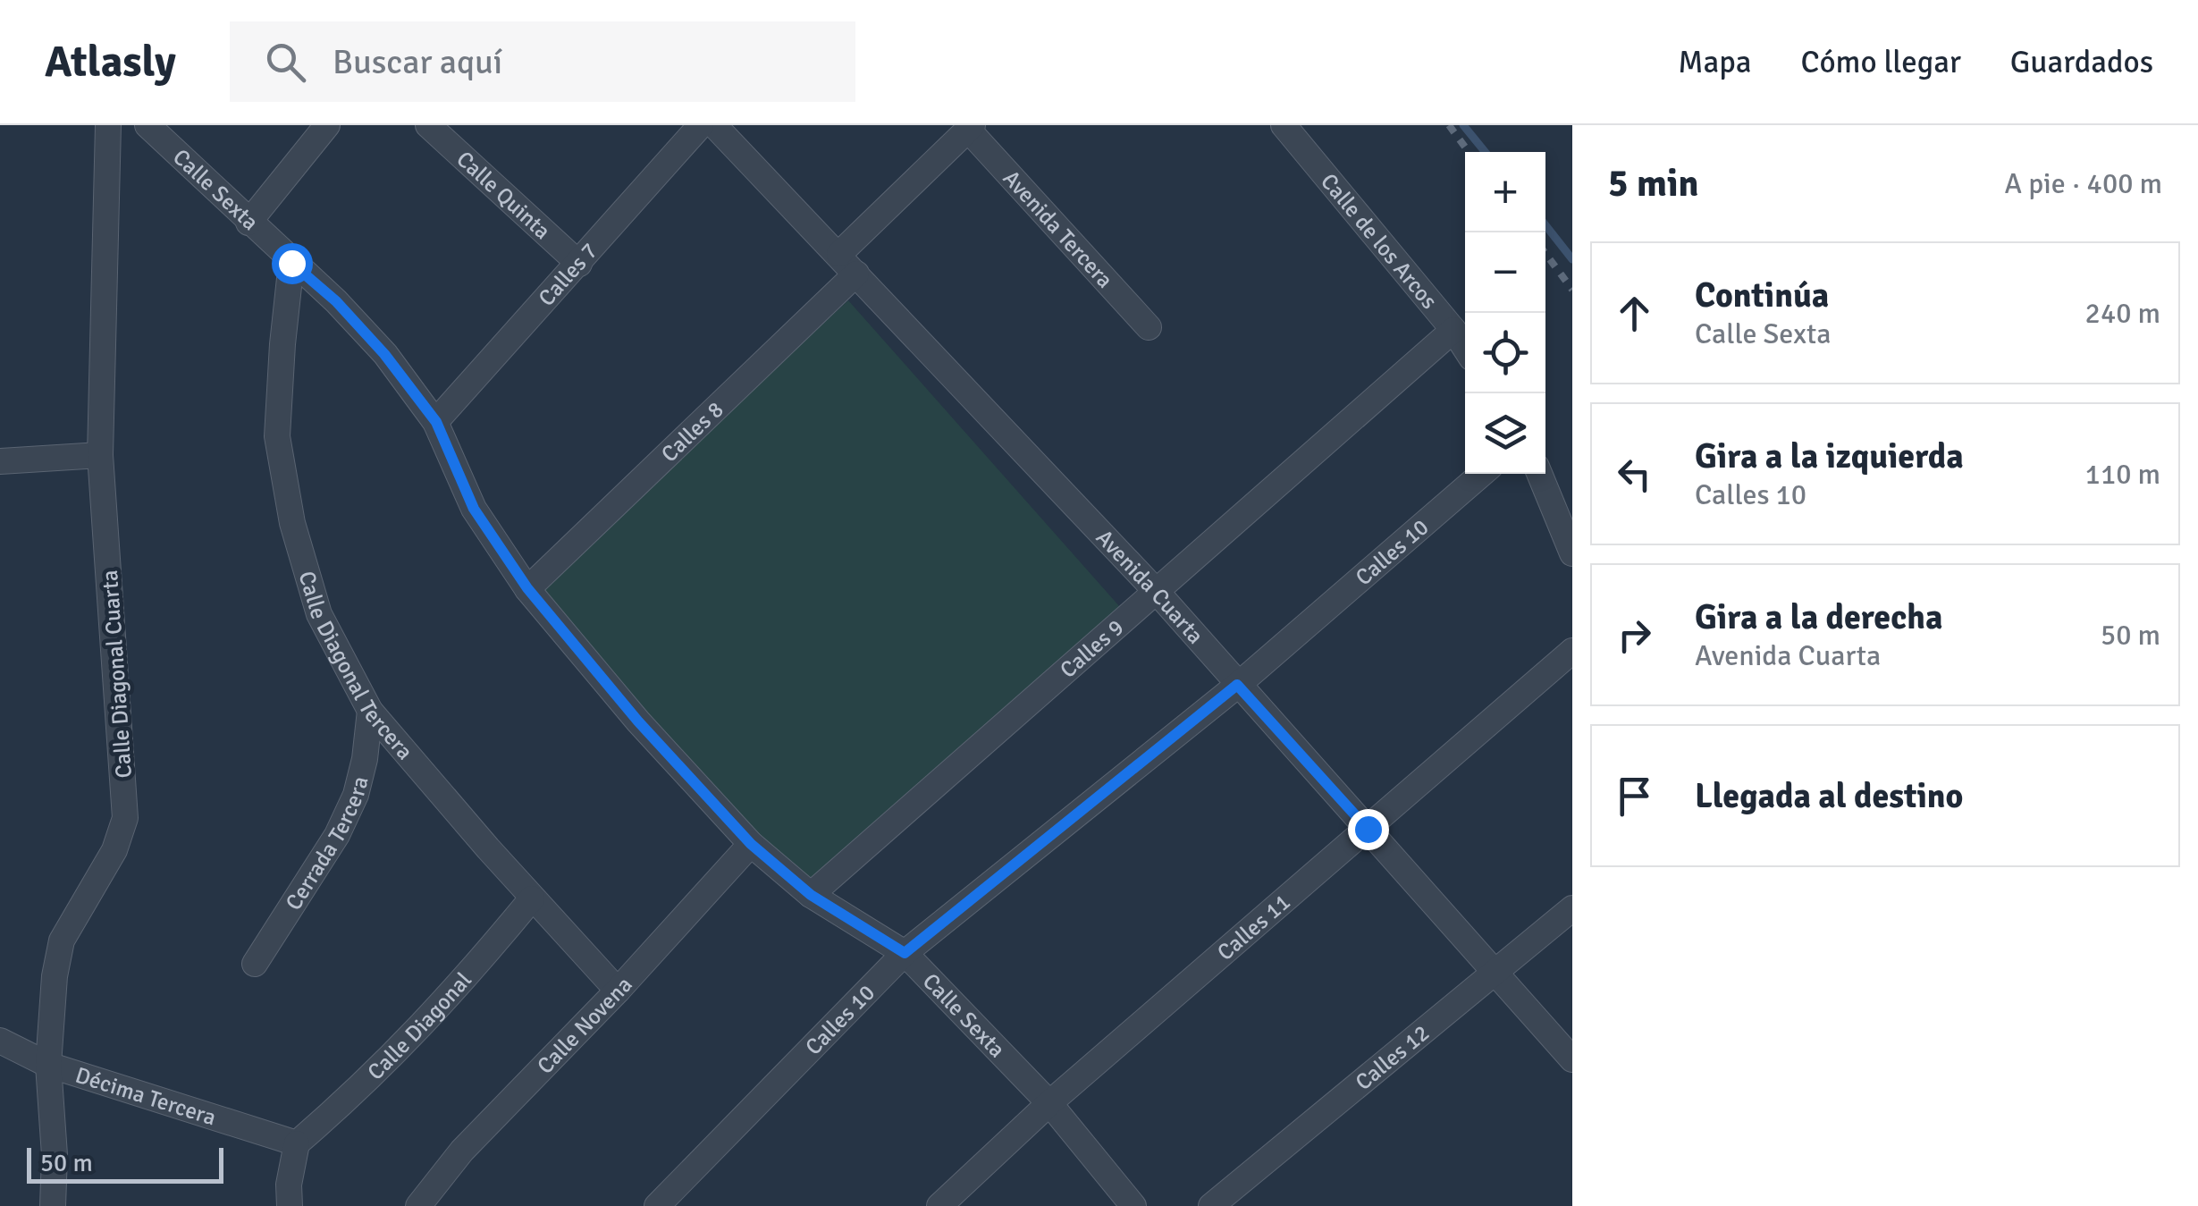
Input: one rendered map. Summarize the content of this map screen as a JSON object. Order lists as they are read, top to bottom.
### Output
{
  "streets": {
    "street": [
      "Calle Sexta",
      "Calle Quinta",
      "Avenida Tercera",
      "Calle de los Arcos",
      "Calles 7",
      "Calles 8",
      "Calles 10",
      "Avenida Cuarta",
      "Calles 9",
      "Calle Diagonal Tercera",
      "Calle Diagonal Cuarta",
      "Cerrada Tercera",
      "Calles 11",
      "Calle Novena",
      "Calle Diagonal",
      "Calles 12",
      "Décima Tercera"
    ]
  },
  "crossings": [
    ["Calle Sexta", "Calles 7"],
    ["Calle Sexta", "Calles 8"],
    ["Calle Sexta", "Calles 10"],
    ["Calle Sexta", "Calles 9"],
    ["Calle Sexta", "Calle Diagonal Tercera"],
    ["Calle Sexta", "Calles 11"],
    ["Calle Sexta", "Calle Novena"],
    ["Calle Quinta", "Calles 7"],
    ["Calle de los Arcos", "Calles 9"],
    ["Calles 8", "Avenida Cuarta"],
    ["Calles 10", "Avenida Cuarta"],
    ["Avenida Cuarta", "Calles 9"],
    ["Avenida Cuarta", "Calles 11"],
    ["Avenida Cuarta", "Calles 12"],
    ["Calle Diagonal Tercera", "Cerrada Tercera"],
    ["Calle Diagonal Tercera", "Calle Novena"],
    ["Calle Diagonal Tercera", "Calle Diagonal"],
    ["Calle Diagonal Cuarta", "Décima Tercera"],
    ["Calle Diagonal", "Décima Tercera"]
  ],
  "scale_bar": "50 m",
  "page": {
    "header": "Atlasly",
    "search": "Buscar aquí",
    "nav": ["Mapa", "Cómo llegar", "Guardados"],
    "heading": ["5 min", "A pie · 400 m"],
    "map_buttons": ["+", "−"],
    "list": [
      ["Continúa", "Calle Sexta", "240 m"],
      ["Gira a la izquierda", "Calles 10", "110 m"],
      ["Gira a la derecha", "Avenida Cuarta", "50 m"],
      "Llegada al destino"
    ],
    "scale": "50 m"
  }
}
